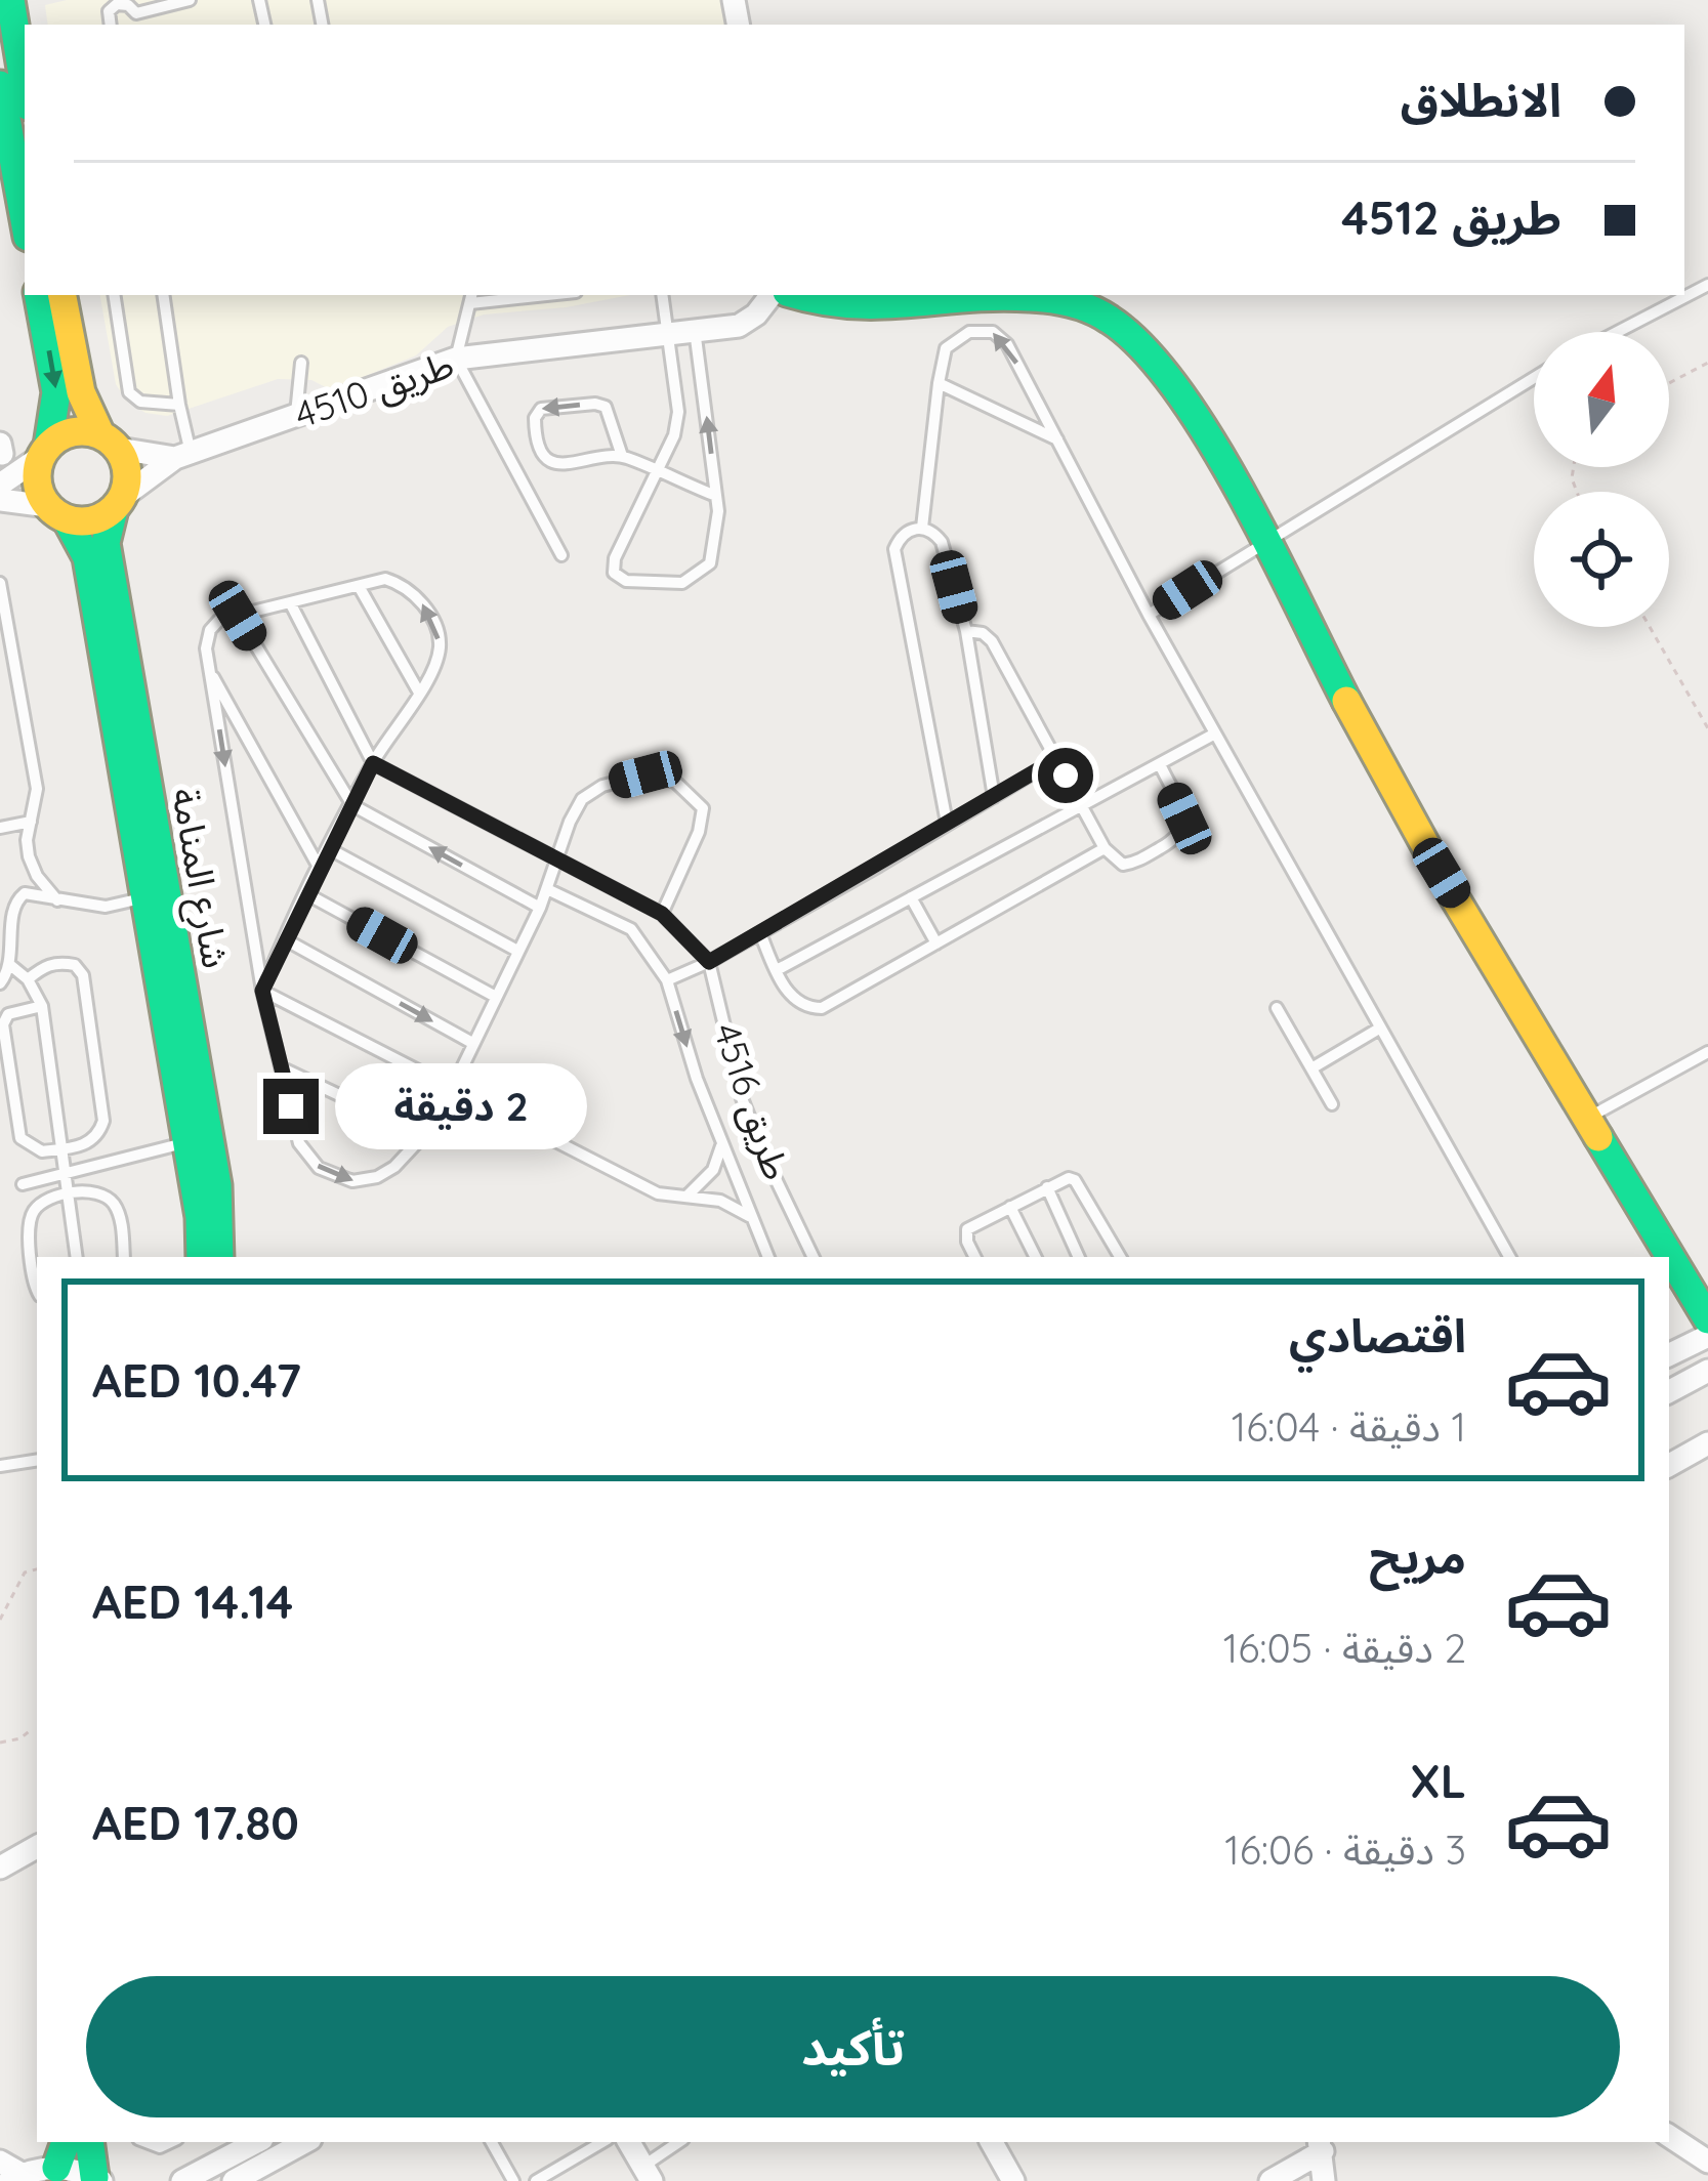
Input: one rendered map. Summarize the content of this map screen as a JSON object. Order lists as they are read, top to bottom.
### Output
{
  "streets": {
    "street": ["طريق 4510", "شارع المنامة"],
    "lane": ["طريق 4516"]
  },
  "crossings": [
    ["طريق 4510", "شارع المنامة"]
  ],
  "north": "top",
  "page": {
    "banner": ["الانطلاق", "طريق 4512"],
    "bubble": "2 دقيقة",
    "list": [
      {
        "name": "اقتصادي",
        "note": "1 دقيقة · 16:04",
        "value": "AED 10.47"
      },
      {
        "name": "مريح",
        "note": "2 دقيقة · 16:05",
        "value": "AED 14.14"
      },
      {
        "name": "XL",
        "note": "3 دقيقة · 16:06",
        "value": "AED 17.80"
      }
    ],
    "buttons": "تأكيد"
  }
}
